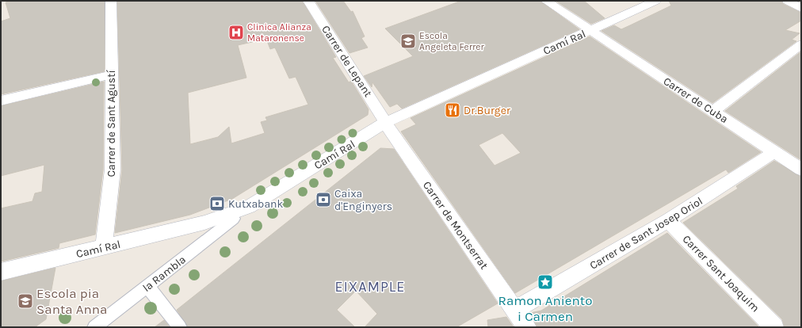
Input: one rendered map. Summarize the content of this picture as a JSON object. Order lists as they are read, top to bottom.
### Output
{
  "streets": {
    "street": [
      "Camí Ral",
      "Carrer de Lepant",
      "Carrer de Cuba",
      "Carrer de Sant Agustí",
      "Carrer de Montserrat",
      "Carrer de Sant Josep Oriol",
      "la Rambla",
      "Carrer Sant Joaquim"
    ]
  },
  "crossings": [
    ["Camí Ral", "Carrer de Lepant"],
    ["Camí Ral", "Carrer de Cuba"],
    ["Camí Ral", "Carrer de Sant Agustí"],
    ["Camí Ral", "Carrer de Montserrat"],
    ["Carrer de Lepant", "Carrer de Montserrat"],
    ["Carrer de Cuba", "Carrer de Sant Josep Oriol"],
    ["Carrer de Montserrat", "Carrer de Sant Josep Oriol"],
    ["Carrer de Sant Josep Oriol", "Carrer Sant Joaquim"]
  ],
  "districts": ["EIXAMPLE"],
  "places": {
    "hospital": ["Clinica Alianza Mataronense"],
    "school or university": ["Escola Angeleta Ferrer", "Escola pia Santa Anna"],
    "restaurant": ["Dr.Burger"],
    "bank": ["Caixa d'Enginyers", "Kutxabank"],
    "place": ["Ramon Aniento i Carmen"]
  }
}
